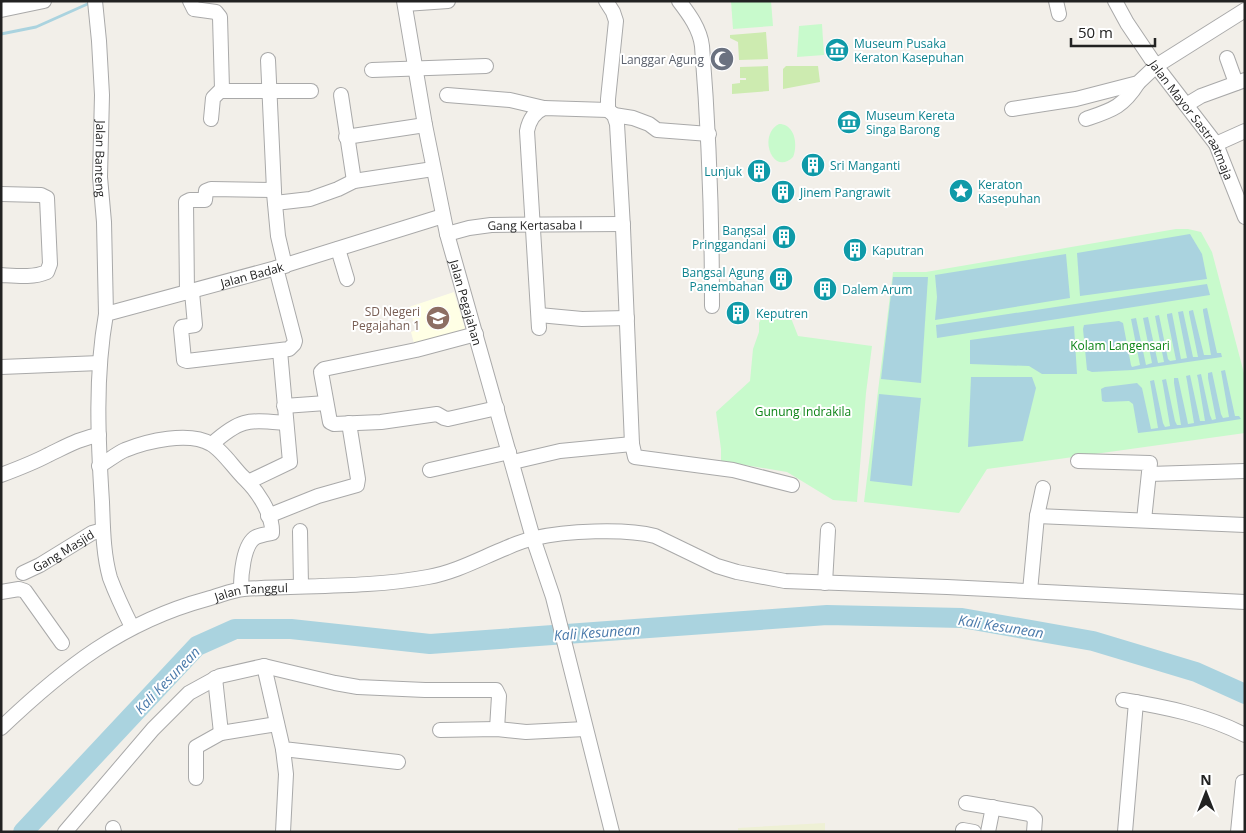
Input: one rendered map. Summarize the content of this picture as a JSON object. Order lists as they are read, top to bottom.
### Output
{
  "streets": {
    "street": [
      "Jalan Mayor Sastraatmaja",
      "Jalan Banteng",
      "Gang Kertasaba I",
      "Jalan Badak",
      "Jalan Pegajahan",
      "Gang Masjid",
      "Jalan Tanggul"
    ]
  },
  "crossings": [
    ["Jalan Banteng", "Jalan Badak"],
    ["Gang Kertasaba I", "Jalan Pegajahan"],
    ["Jalan Badak", "Jalan Pegajahan"],
    ["Jalan Pegajahan", "Jalan Tanggul"]
  ],
  "water": ["Kali Kesunean"],
  "parks": ["Kolam Langensari", "Gunung Indrakila"],
  "places": {
    "museum": ["Museum Pusaka Keraton Kasepuhan", "Museum Kereta Singa Barong"],
    "mosque": ["Langgar Agung"],
    "building": [
      "Sri Manganti",
      "Lunjuk",
      "Jinem Pangrawit",
      "Bangsal Pringgandani",
      "Kaputran",
      "Bangsal Agung Panembahan",
      "Dalem Arum",
      "Keputren"
    ],
    "place": ["Keraton Kasepuhan"],
    "school or university": ["SD Negeri Pegajahan 1"]
  },
  "scale_bar": "50 m",
  "north": "top"
}
